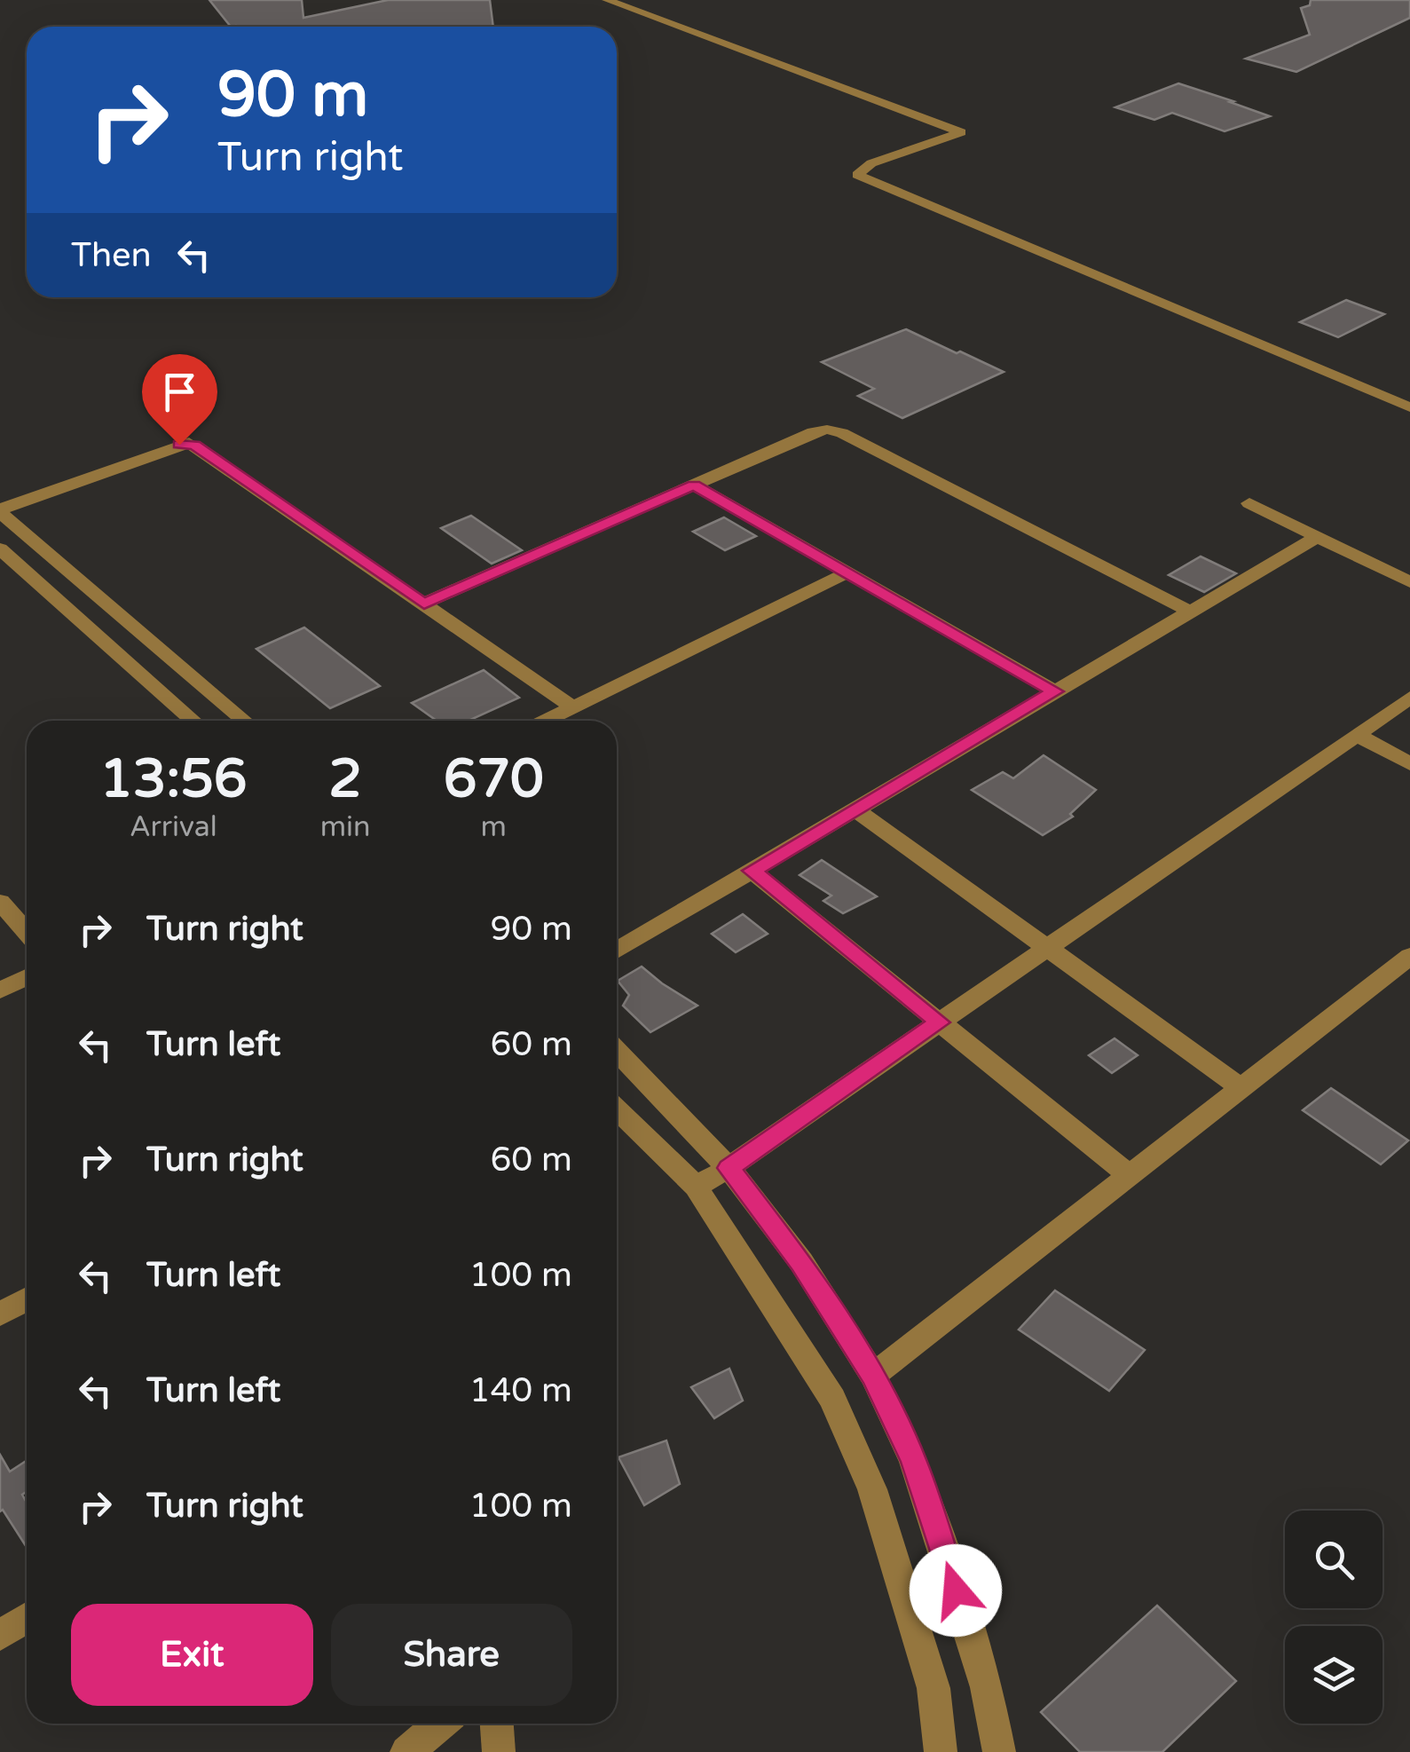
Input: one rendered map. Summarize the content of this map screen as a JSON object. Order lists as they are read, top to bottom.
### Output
{
  "page": {
    "turn": ["90 m", "Turn right"],
    "then": "Then",
    "eta": [
      "13:56",
      "Arrival",
      "2",
      "min",
      "670",
      "m"
    ],
    "list": [
      {
        "name": "Turn right",
        "value": "90 m"
      },
      {
        "name": "Turn left",
        "value": "60 m"
      },
      {
        "name": "Turn right",
        "value": "60 m"
      },
      {
        "name": "Turn left",
        "value": "100 m"
      },
      {
        "name": "Turn left",
        "value": "140 m"
      },
      {
        "name": "Turn right",
        "value": "100 m"
      }
    ],
    "buttons": ["Exit", "Share"]
  }
}
